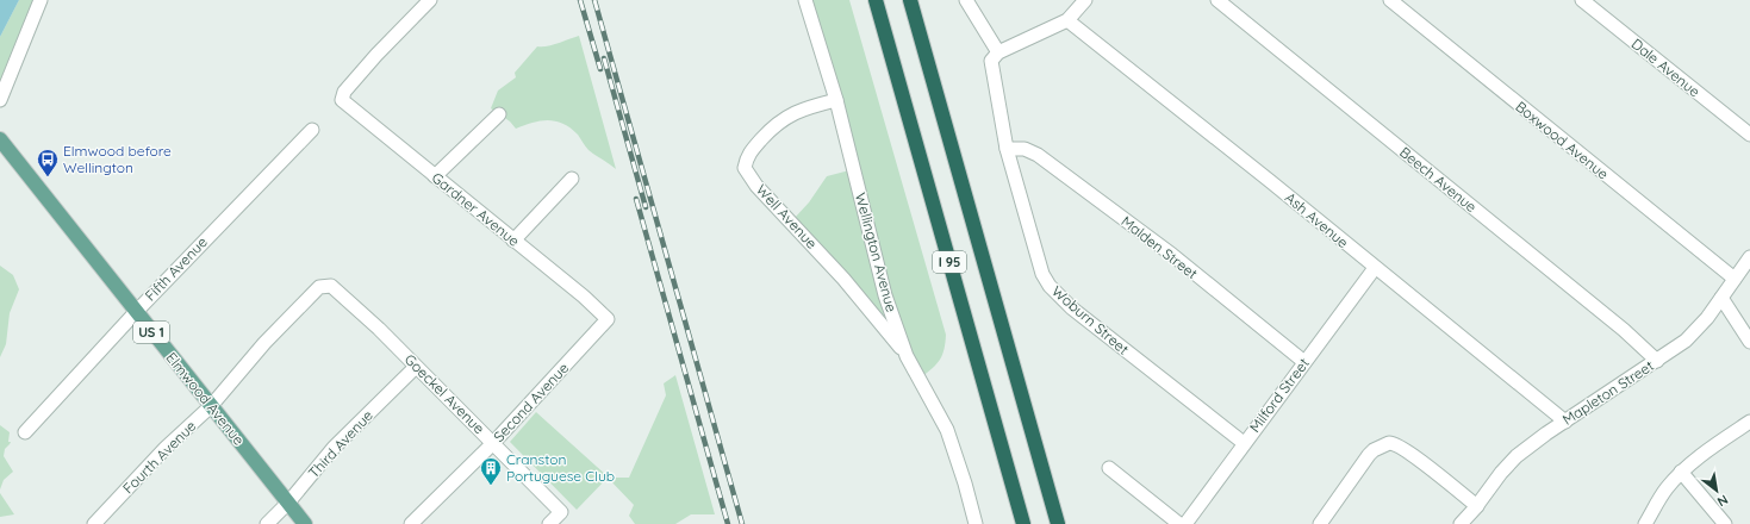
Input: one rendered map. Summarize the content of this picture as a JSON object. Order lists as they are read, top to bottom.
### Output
{
  "streets": {
    "highway": ["I 95"],
    "main road": ["US 1", "Elmwood Avenue"],
    "street": [
      "Dale Avenue",
      "Boxwood Avenue",
      "Beech Avenue",
      "Gardner Avenue",
      "Well Avenue",
      "Ash Avenue",
      "Malden Street",
      "Wellington Avenue",
      "Fifth Avenue",
      "Woburn Street",
      "Mapleton Street",
      "Goeckel Avenue",
      "Milford Street",
      "Second Avenue",
      "Third Avenue",
      "Fourth Avenue"
    ]
  },
  "crossings": [
    ["Boxwood Avenue", "Mapleton Street"],
    ["Beech Avenue", "Mapleton Street"],
    ["Gardner Avenue", "Second Avenue"],
    ["Well Avenue", "Wellington Avenue"],
    ["Ash Avenue", "Mapleton Street"],
    ["Ash Avenue", "Milford Street"],
    ["Malden Street", "Woburn Street"],
    ["Malden Street", "Milford Street"],
    ["Fifth Avenue", "Elmwood Avenue"],
    ["Woburn Street", "Milford Street"],
    ["Goeckel Avenue", "Second Avenue"],
    ["Goeckel Avenue", "Third Avenue"],
    ["Goeckel Avenue", "Fourth Avenue"],
    ["Elmwood Avenue", "Third Avenue"],
    ["Elmwood Avenue", "Fourth Avenue"]
  ],
  "places": {
    "bus stop": ["Elmwood before Wellington"],
    "building": ["Cranston Portuguese Club"]
  },
  "north": "bottom right"
}
